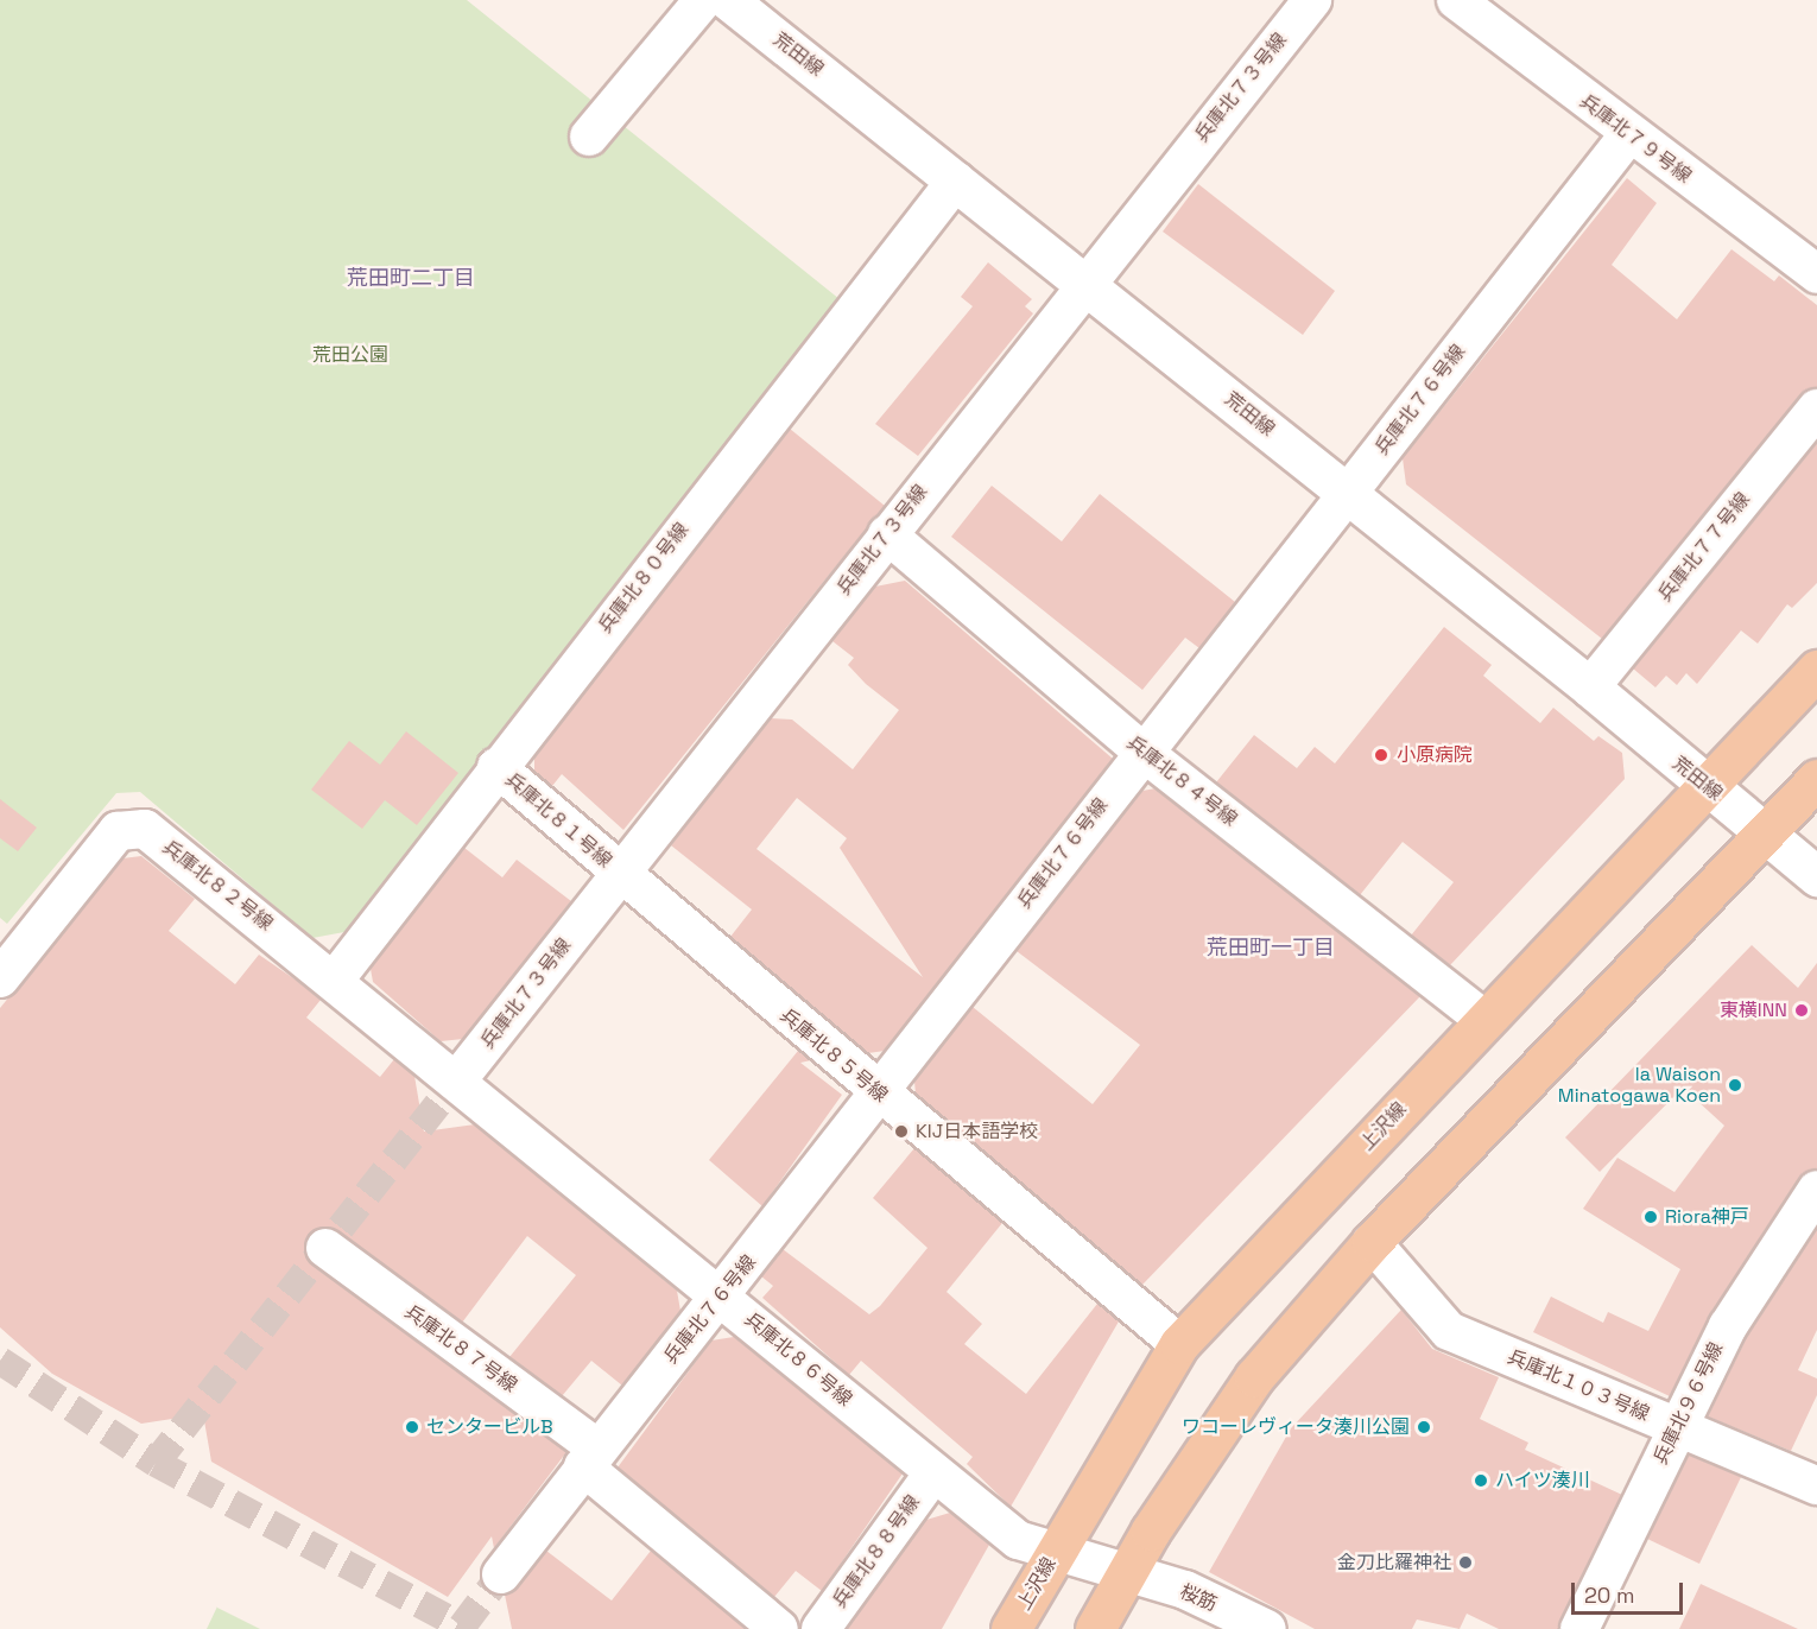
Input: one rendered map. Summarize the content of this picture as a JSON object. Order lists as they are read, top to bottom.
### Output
{
  "streets": {
    "main road": ["上沢線"],
    "street": [
      "荒田線",
      "兵庫北７３号線",
      "兵庫北７９号線",
      "兵庫北７６号線",
      "兵庫北７７号線",
      "兵庫北８０号線",
      "兵庫北８４号線",
      "兵庫北８１号線",
      "兵庫北８２号線",
      "兵庫北８５号線",
      "兵庫北８７号線",
      "兵庫北８６号線",
      "兵庫北１０３号線",
      "兵庫北９６号線",
      "兵庫北８８号線",
      "桜筋"
    ]
  },
  "crossings": [
    ["荒田線", "兵庫北７３号線"],
    ["荒田線", "兵庫北７６号線"],
    ["荒田線", "兵庫北７７号線"],
    ["荒田線", "兵庫北８０号線"],
    ["荒田線", "上沢線"],
    ["兵庫北７３号線", "兵庫北８４号線"],
    ["兵庫北７３号線", "兵庫北８１号線"],
    ["兵庫北７３号線", "兵庫北８２号線"],
    ["兵庫北７３号線", "兵庫北８５号線"],
    ["兵庫北７３号線", "兵庫北８６号線"],
    ["兵庫北７９号線", "兵庫北７６号線"],
    ["兵庫北７６号線", "兵庫北８４号線"],
    ["兵庫北７６号線", "兵庫北８５号線"],
    ["兵庫北７６号線", "兵庫北８７号線"],
    ["兵庫北７６号線", "兵庫北８６号線"],
    ["兵庫北８０号線", "兵庫北８１号線"],
    ["兵庫北８０号線", "兵庫北８２号線"],
    ["兵庫北８４号線", "上沢線"],
    ["兵庫北８１号線", "兵庫北８５号線"],
    ["兵庫北８２号線", "兵庫北８６号線"],
    ["兵庫北８５号線", "上沢線"],
    ["上沢線", "兵庫北８６号線"],
    ["兵庫北８６号線", "兵庫北８８号線"],
    ["兵庫北８６号線", "桜筋"],
    ["兵庫北１０３号線", "兵庫北９６号線"]
  ],
  "districts": ["荒田町二丁目", "荒田町一丁目"],
  "parks": ["荒田公園"],
  "places": [
    "小原病院",
    "東横INN",
    "la Waison Minatogawa Koen",
    "KIJ日本語学校",
    "Riora神戸",
    "センタービルB",
    "ワコーレヴィータ湊川公園",
    "ハイツ湊川",
    "金刀比羅神社"
  ],
  "scale_bar": "20 m"
}
